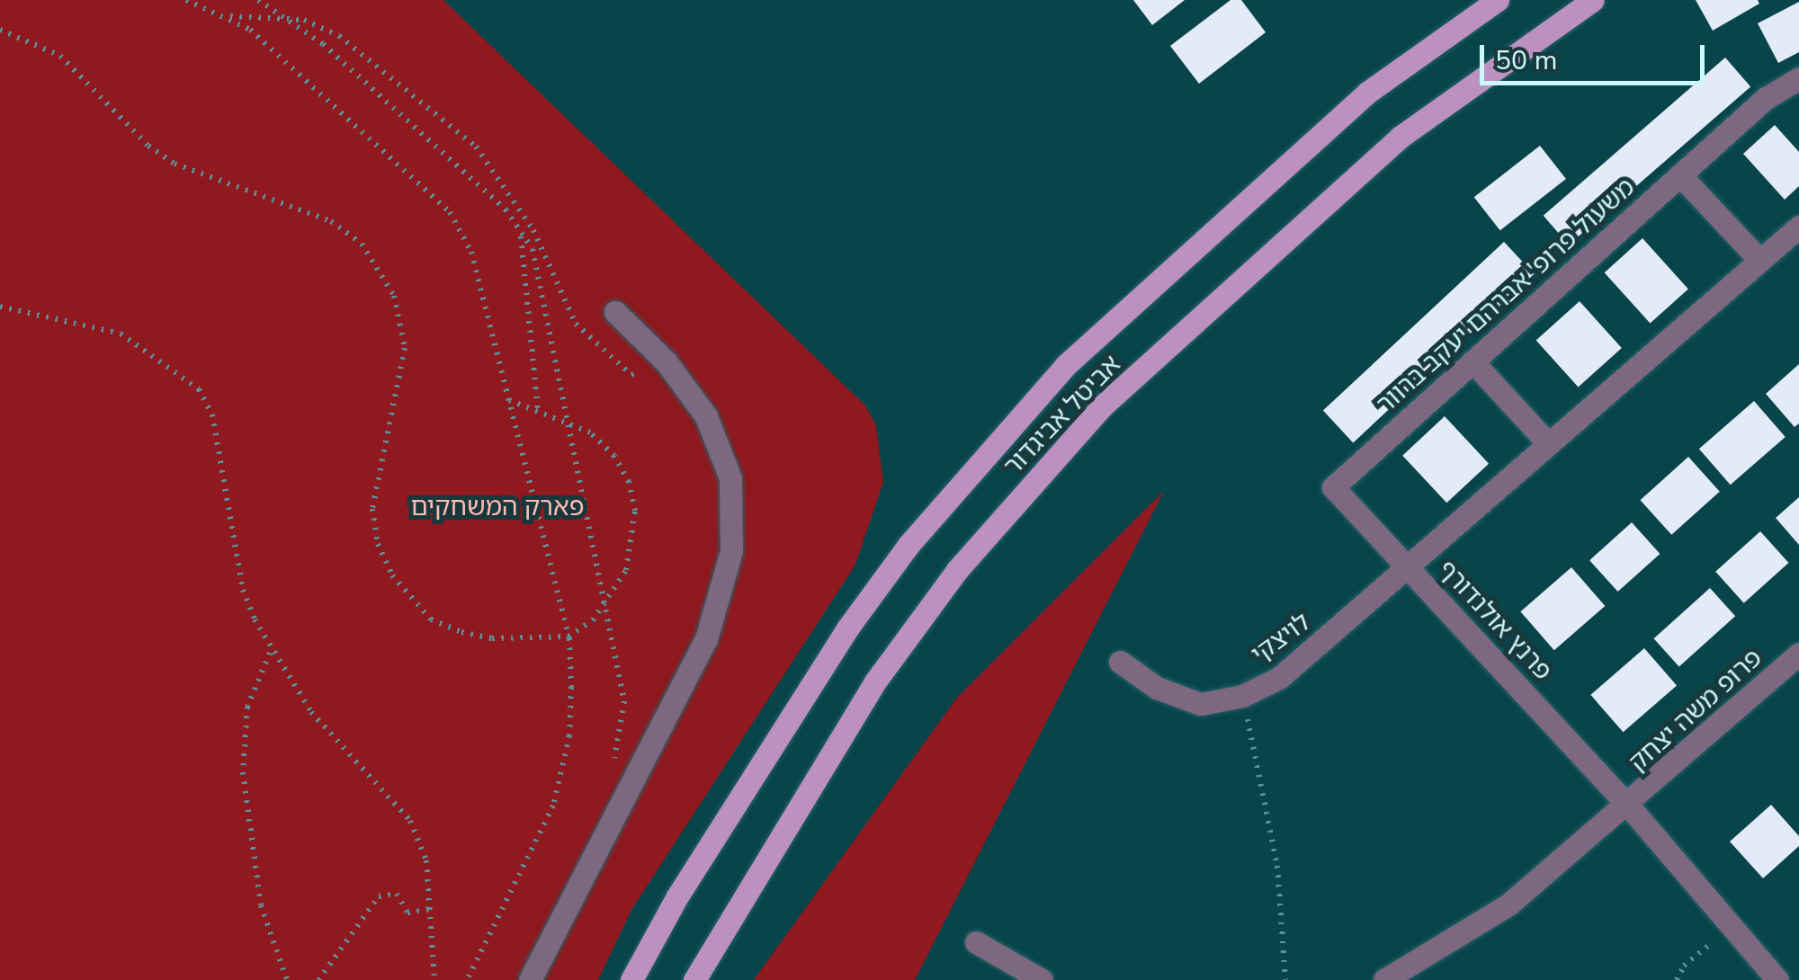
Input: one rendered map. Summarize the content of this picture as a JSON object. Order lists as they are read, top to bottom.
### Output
{
  "streets": {
    "main road": ["אביטל אביגדור"],
    "street": [
      "משעול פרופ' אברהם יעקב ברוור",
      "פרנץ אולנדורף",
      "לויצקי",
      "פרופ משה יצחק"
    ]
  },
  "crossings": [
    ["משעול פרופ' אברהם יעקב ברוור", "פרנץ אולנדורף"],
    ["משעול פרופ' אברהם יעקב ברוור", "לויצקי"],
    ["פרנץ אולנדורף", "לויצקי"],
    ["פרנץ אולנדורף", "פרופ משה יצחק"]
  ],
  "parks": ["פארק המשחקים"],
  "scale_bar": "50 m"
}
